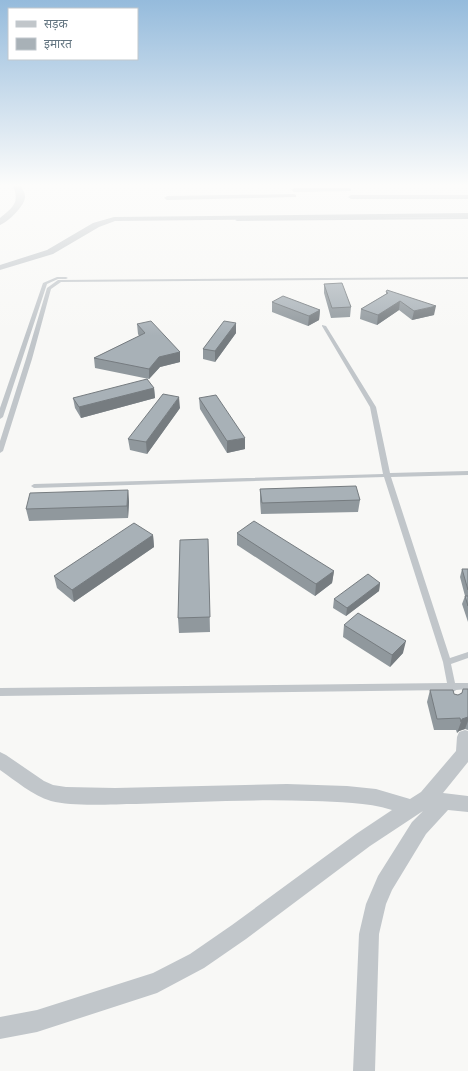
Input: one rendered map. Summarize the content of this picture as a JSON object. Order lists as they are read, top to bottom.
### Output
{
  "legend": ["सड़क", "इमारत"]
}
